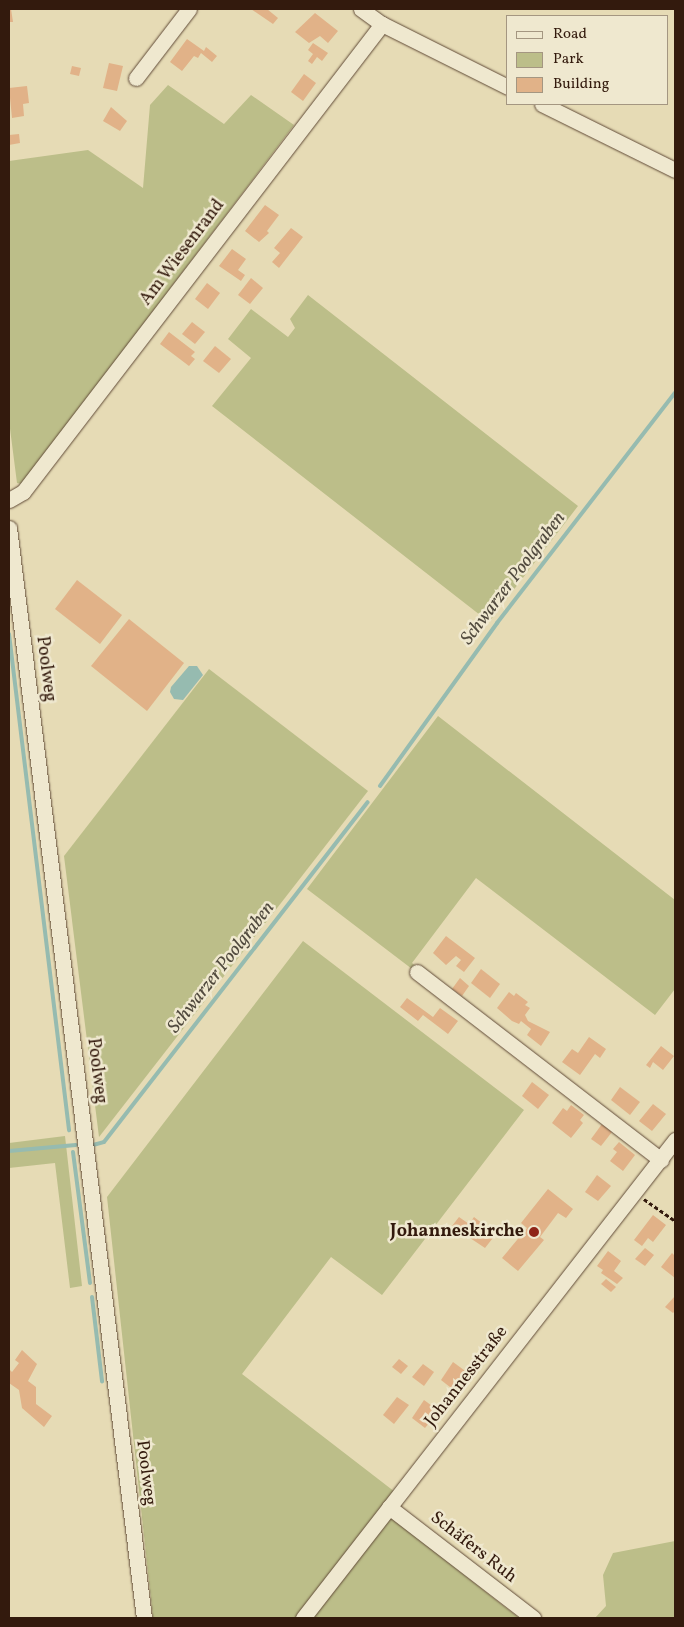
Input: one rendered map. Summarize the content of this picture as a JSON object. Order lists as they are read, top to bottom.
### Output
{
  "streets": {
    "street": [
      "Am Wiesenrand",
      "Poolweg",
      "Johannesstraße",
      "Schäfers Ruh"
    ]
  },
  "crossings": [
    ["Johannesstraße", "Schäfers Ruh"]
  ],
  "water": ["Schwarzer Poolgraben"],
  "places": ["Johanneskirche"],
  "legend": ["Road", "Park", "Building"]
}
